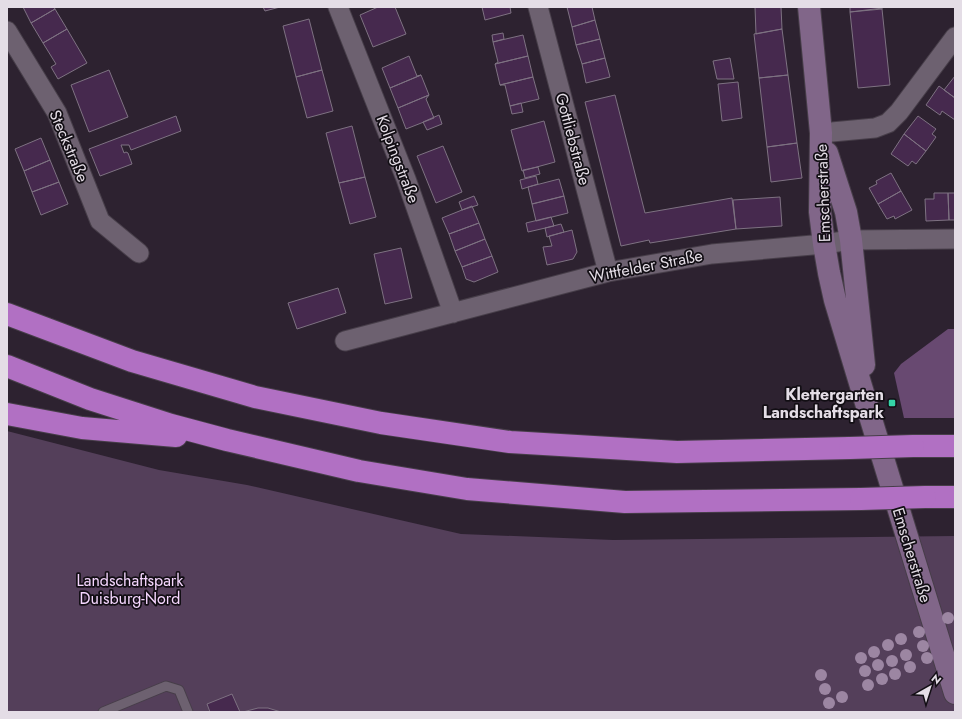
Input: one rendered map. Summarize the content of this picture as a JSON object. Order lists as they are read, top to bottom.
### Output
{
  "streets": {
    "street": [
      "Gottliebstraße",
      "Steckstraße",
      "Kolpingstraße",
      "Emscherstraße",
      "Wittfelder Straße"
    ]
  },
  "crossings": [
    ["Gottliebstraße", "Wittfelder Straße"],
    ["Kolpingstraße", "Wittfelder Straße"],
    ["Emscherstraße", "Wittfelder Straße"]
  ],
  "parks": ["Landschaftspark Duisburg-Nord"],
  "places": {
    "transit": ["Klettergarten Landschaftspark"]
  },
  "north": "top right"
}
